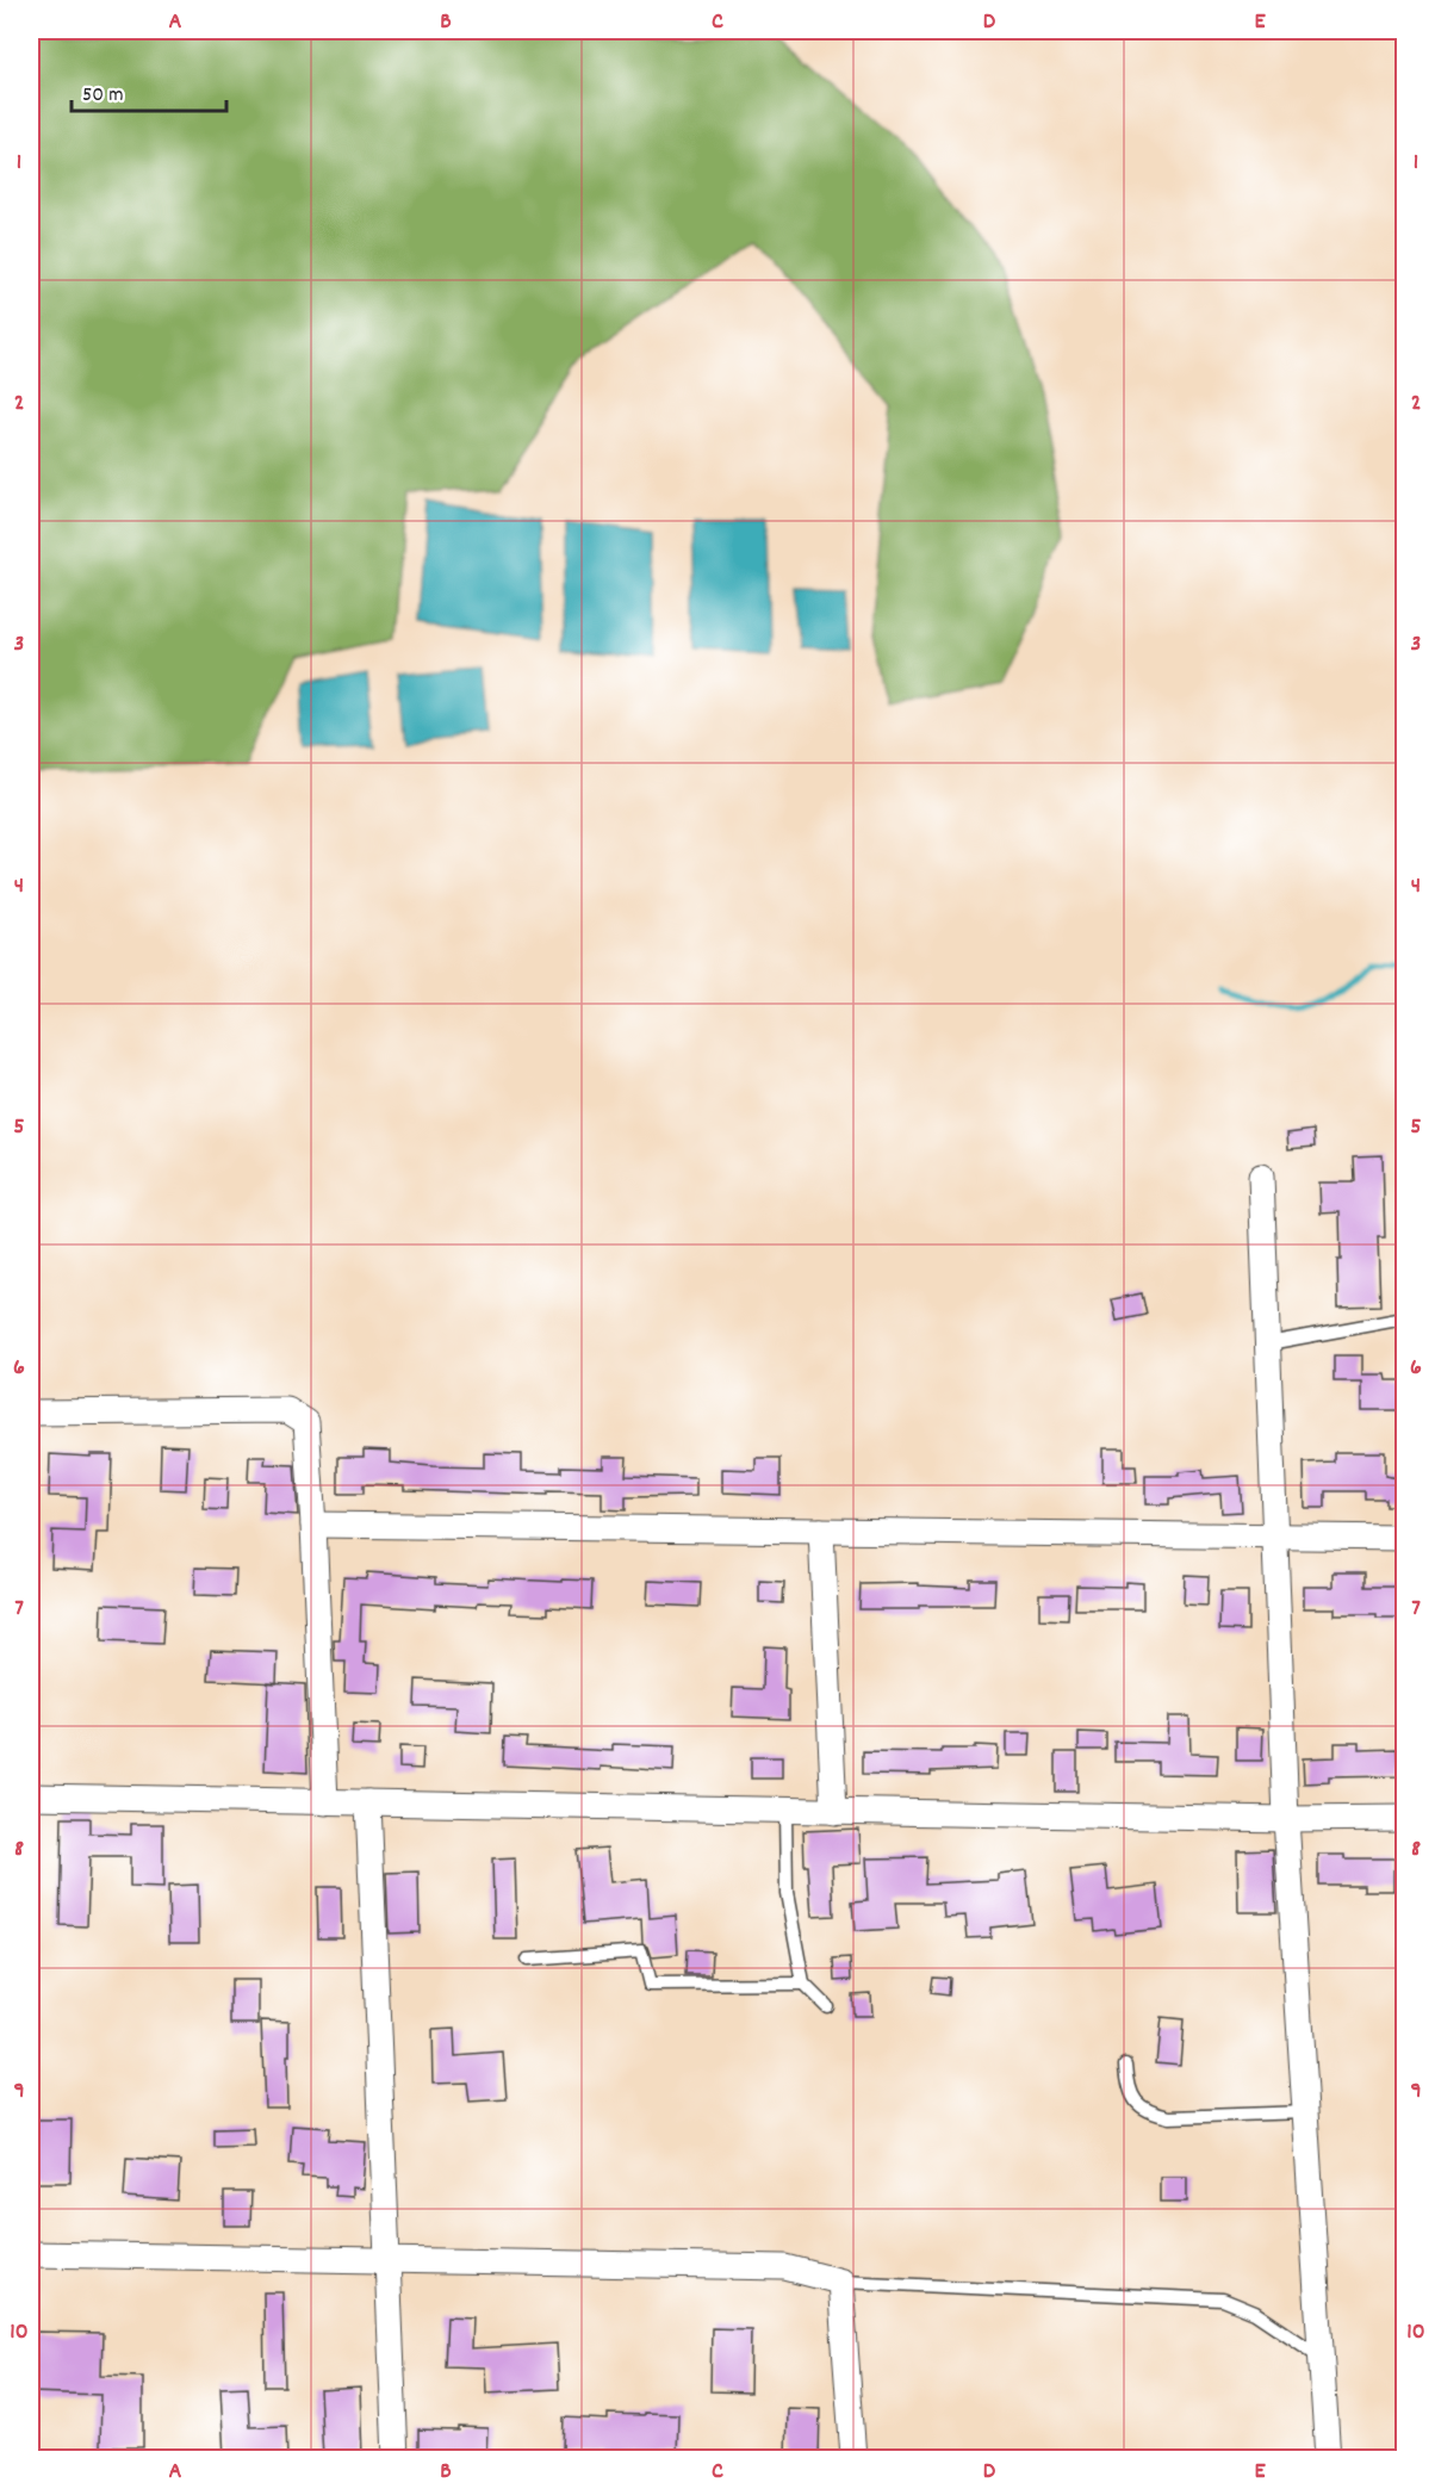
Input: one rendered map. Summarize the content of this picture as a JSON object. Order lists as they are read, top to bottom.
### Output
{
  "scale_bar": "50 m",
  "grid": {
    "columns": [
      "A",
      "B",
      "C",
      "D",
      "E"
    ],
    "rows": [
      "1",
      "2",
      "3",
      "4",
      "5",
      "6",
      "7",
      "8",
      "9",
      "10"
    ]
  }
}
